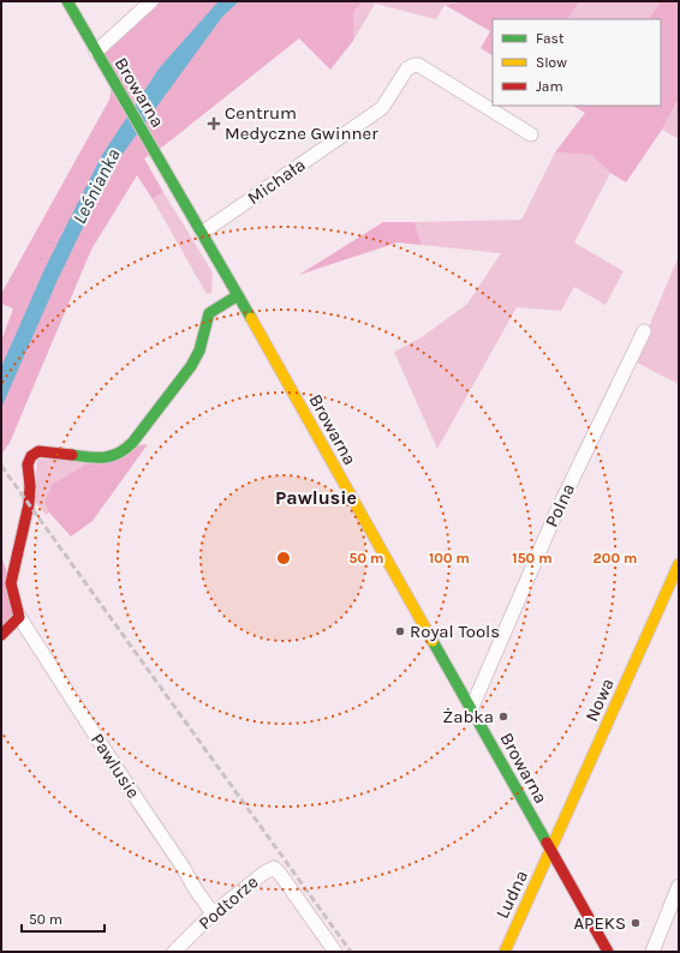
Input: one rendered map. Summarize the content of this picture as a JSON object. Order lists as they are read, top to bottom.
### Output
{
  "streets": {
    "street": [
      "Browarna",
      "Michała",
      "Polna",
      "Nowa",
      "Pawlusie",
      "Ludna",
      "Podtorze"
    ]
  },
  "crossings": [
    ["Browarna", "Michała"],
    ["Browarna", "Polna"],
    ["Browarna", "Nowa"],
    ["Browarna", "Ludna"],
    ["Nowa", "Ludna"],
    ["Pawlusie", "Podtorze"]
  ],
  "districts": ["Pawlusie"],
  "water": ["Leśnianka"],
  "places": {
    "health": ["Centrum Medyczne Gwinner"],
    "other": ["Royal Tools", "Żabka", "APEKS"]
  },
  "legend": ["Fast", "Slow", "Jam"],
  "scale_bar": "50 m",
  "rings": [
    "50 m",
    "100 m",
    "150 m",
    "200 m"
  ]
}
